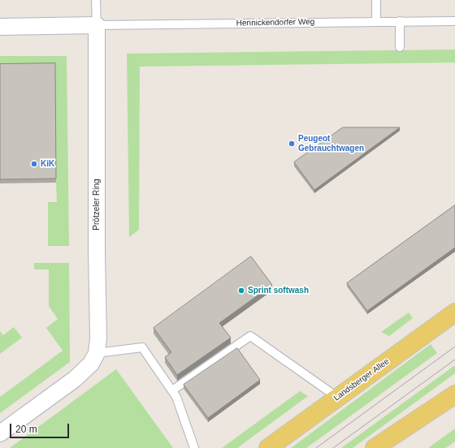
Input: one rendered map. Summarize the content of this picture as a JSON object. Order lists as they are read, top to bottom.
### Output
{
  "streets": {
    "main road": ["Landsberger Allee"],
    "street": ["Prötzeler Ring"],
    "lane": ["Hennickendorfer Weg"]
  },
  "crossings": [
    ["Hennickendorfer Weg", "Prötzeler Ring"]
  ],
  "places": ["Peugeot Gebrauchtwagen", "KiK", "Sprint softwash"],
  "scale_bar": "20 m"
}
